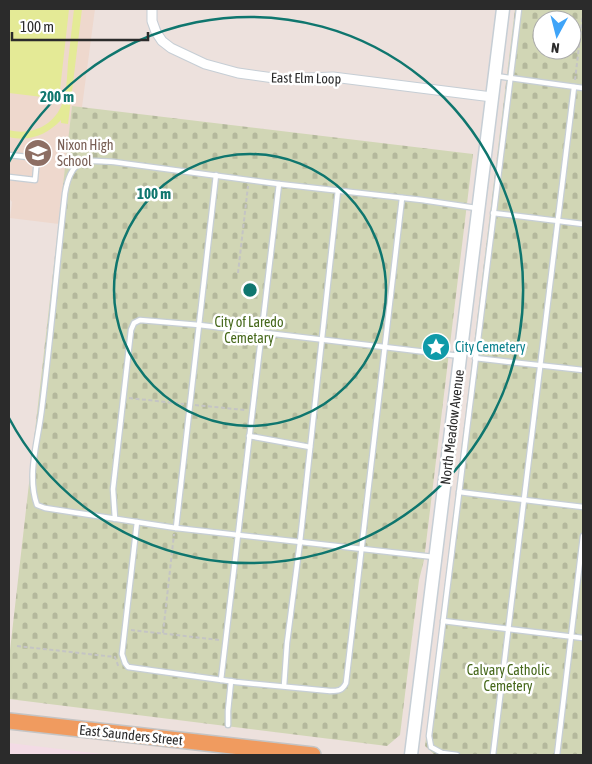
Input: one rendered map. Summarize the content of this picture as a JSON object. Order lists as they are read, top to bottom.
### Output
{
  "streets": {
    "main road": ["North Meadow Avenue", "East Saunders Street"],
    "street": ["East Elm Loop"]
  },
  "crossings": [
    ["East Elm Loop", "North Meadow Avenue"]
  ],
  "parks": ["City of Laredo Cemetary", "Calvary Catholic Cemetery"],
  "places": {
    "school or university": ["Nixon High School"],
    "place": ["City Cemetery"]
  },
  "scale_bar": "100 m",
  "north": "bottom",
  "rings": ["200 m", "100 m"]
}
